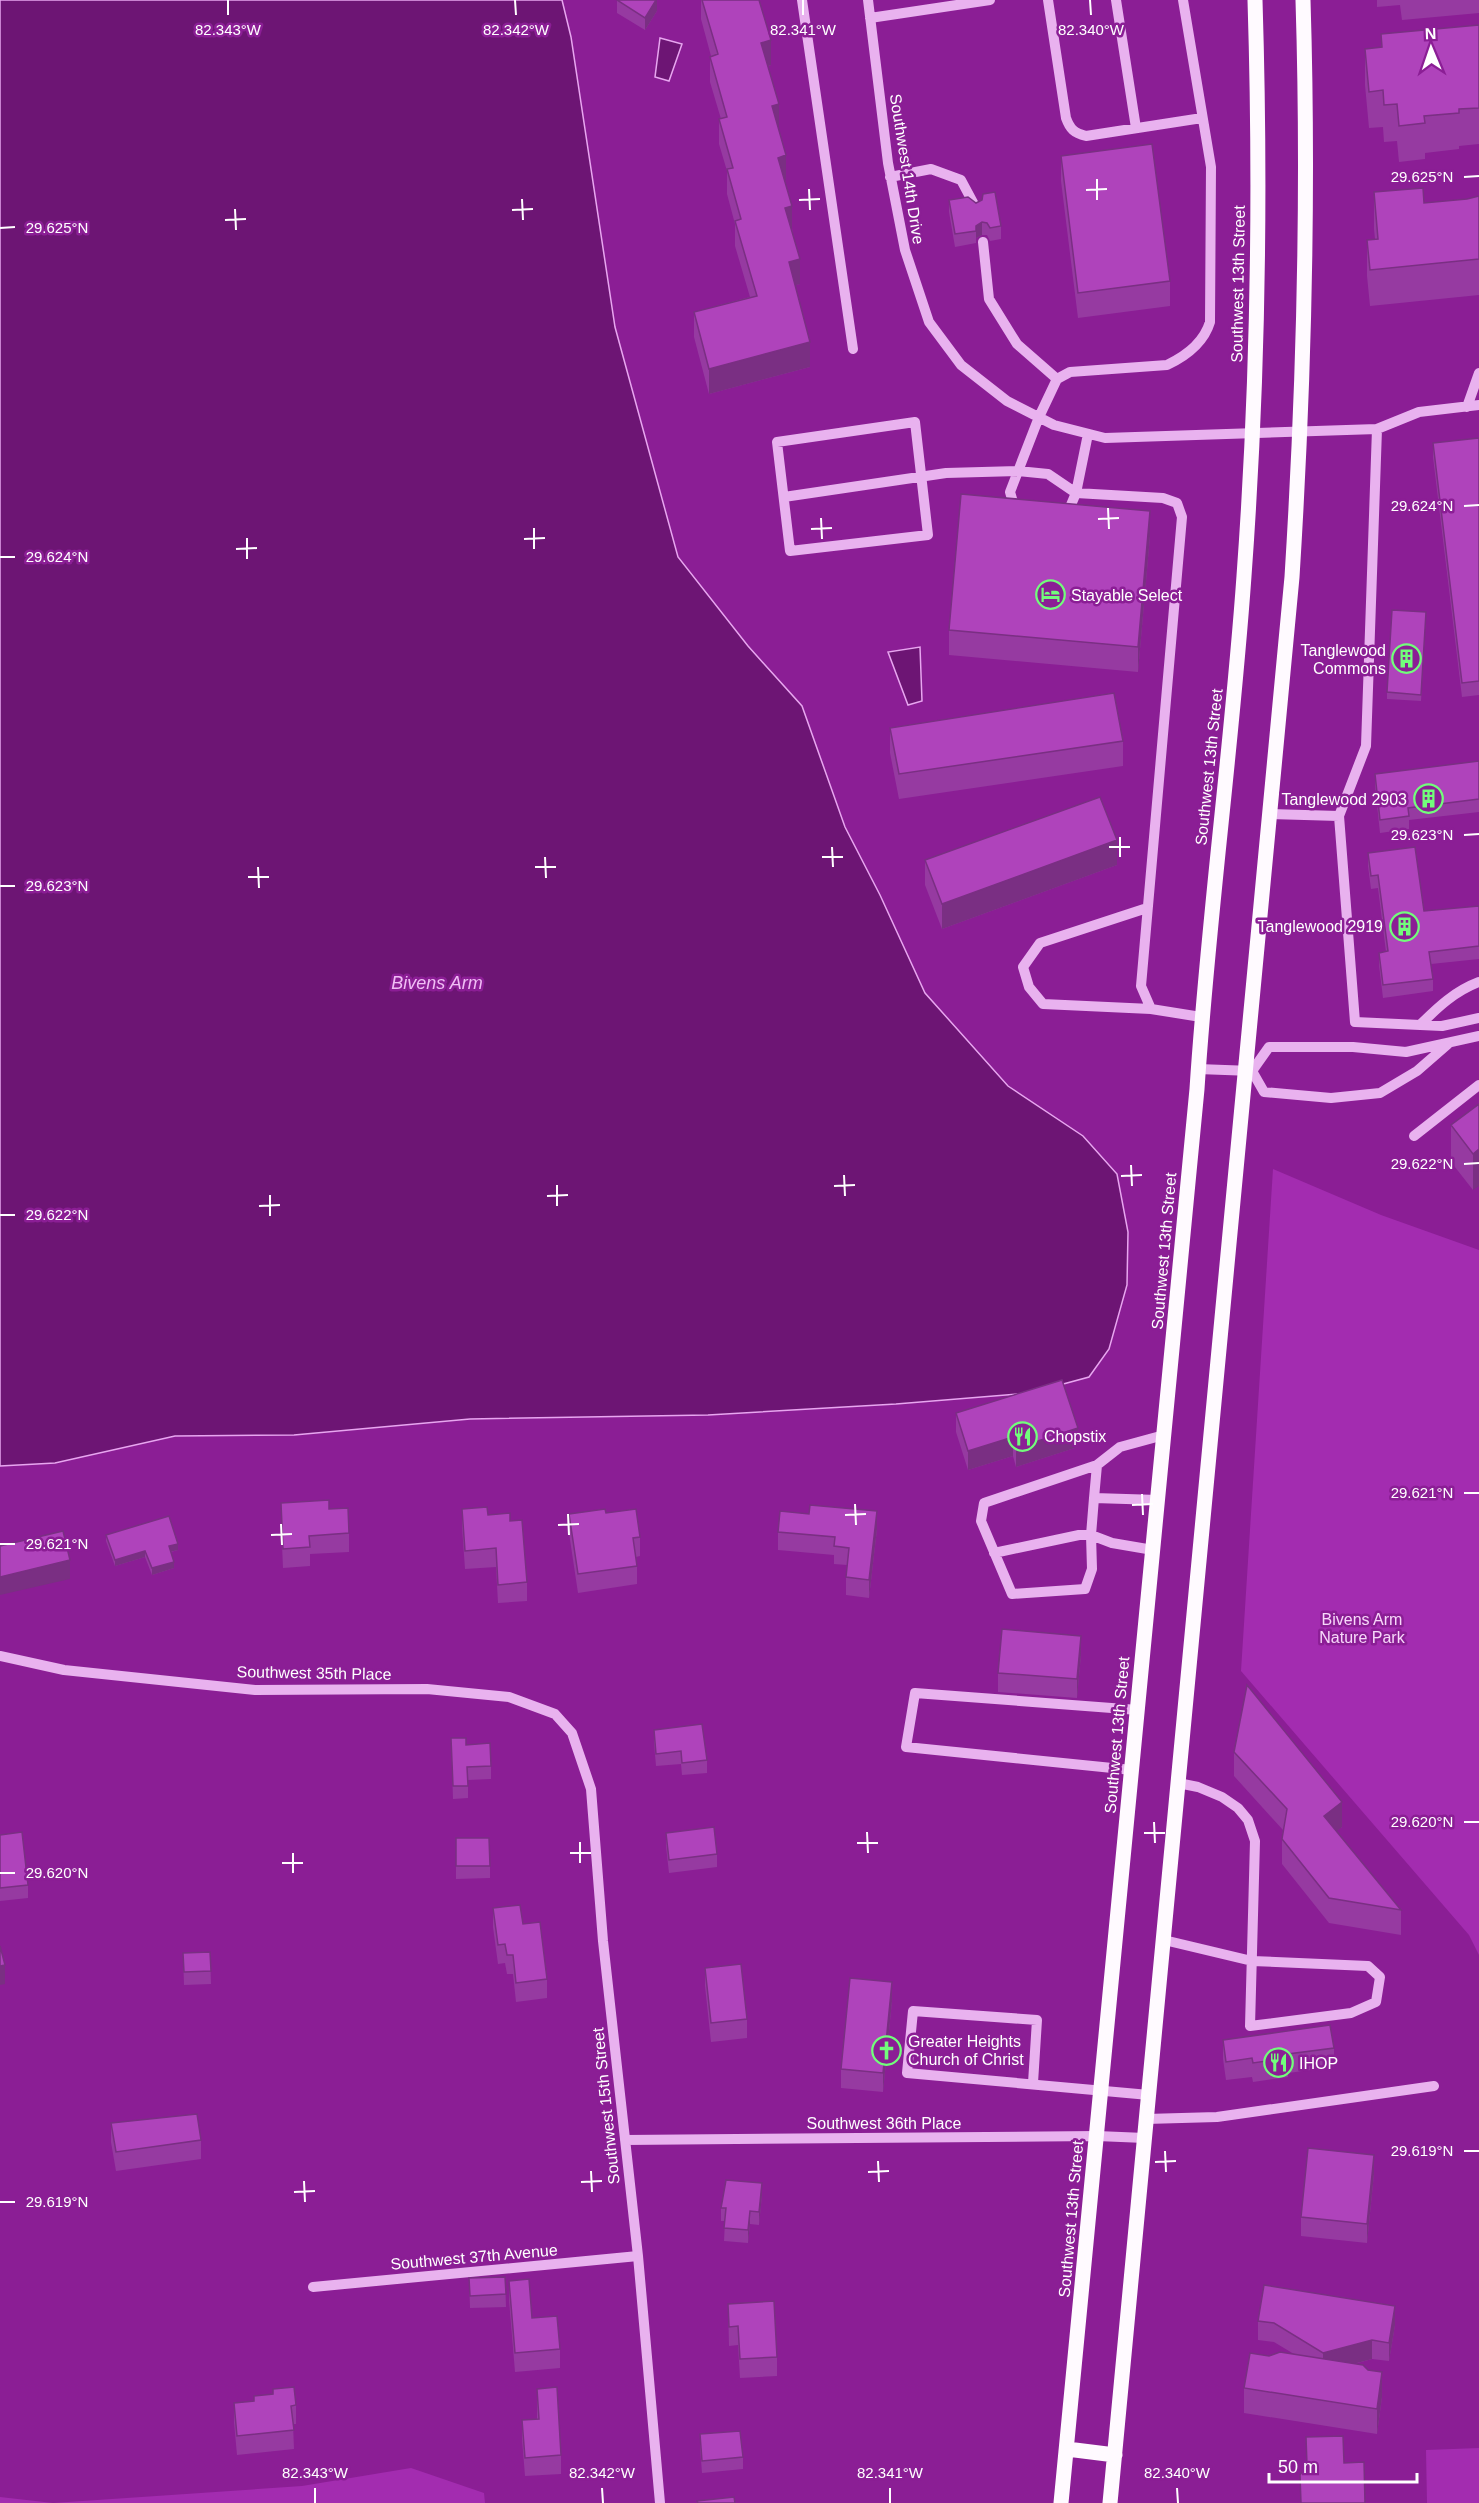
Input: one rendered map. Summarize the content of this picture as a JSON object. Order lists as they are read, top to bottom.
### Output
{
  "streets": {
    "main road": ["Southwest 13th Street"],
    "street": [
      "Southwest 14th Drive",
      "Southwest 35th Place",
      "Southwest 15th Street",
      "Southwest 36th Place",
      "Southwest 37th Avenue"
    ]
  },
  "crossings": [
    ["Southwest 14th Drive", "Southwest 13th Street"],
    ["Southwest 13th Street", "Southwest 36th Place"],
    ["Southwest 35th Place", "Southwest 15th Street"],
    ["Southwest 15th Street", "Southwest 36th Place"],
    ["Southwest 15th Street", "Southwest 37th Avenue"]
  ],
  "water": ["Bivens Arm"],
  "parks": ["Bivens Arm Nature Park"],
  "places": {
    "hotel": ["Stayable Select"],
    "building": ["Tanglewood Commons", "Tanglewood 2903", "Tanglewood 2919"],
    "restaurant": ["Chopstix", "IHOP"],
    "church": ["Greater Heights Church of Christ"]
  },
  "scale_bar": "50 m",
  "north": "top",
  "coordinates": [
    "82.343°W",
    "82.342°W",
    "82.341°W",
    "82.340°W",
    "29.625°N",
    "29.624°N",
    "29.623°N",
    "29.622°N",
    "29.621°N",
    "29.620°N",
    "29.619°N"
  ]
}
